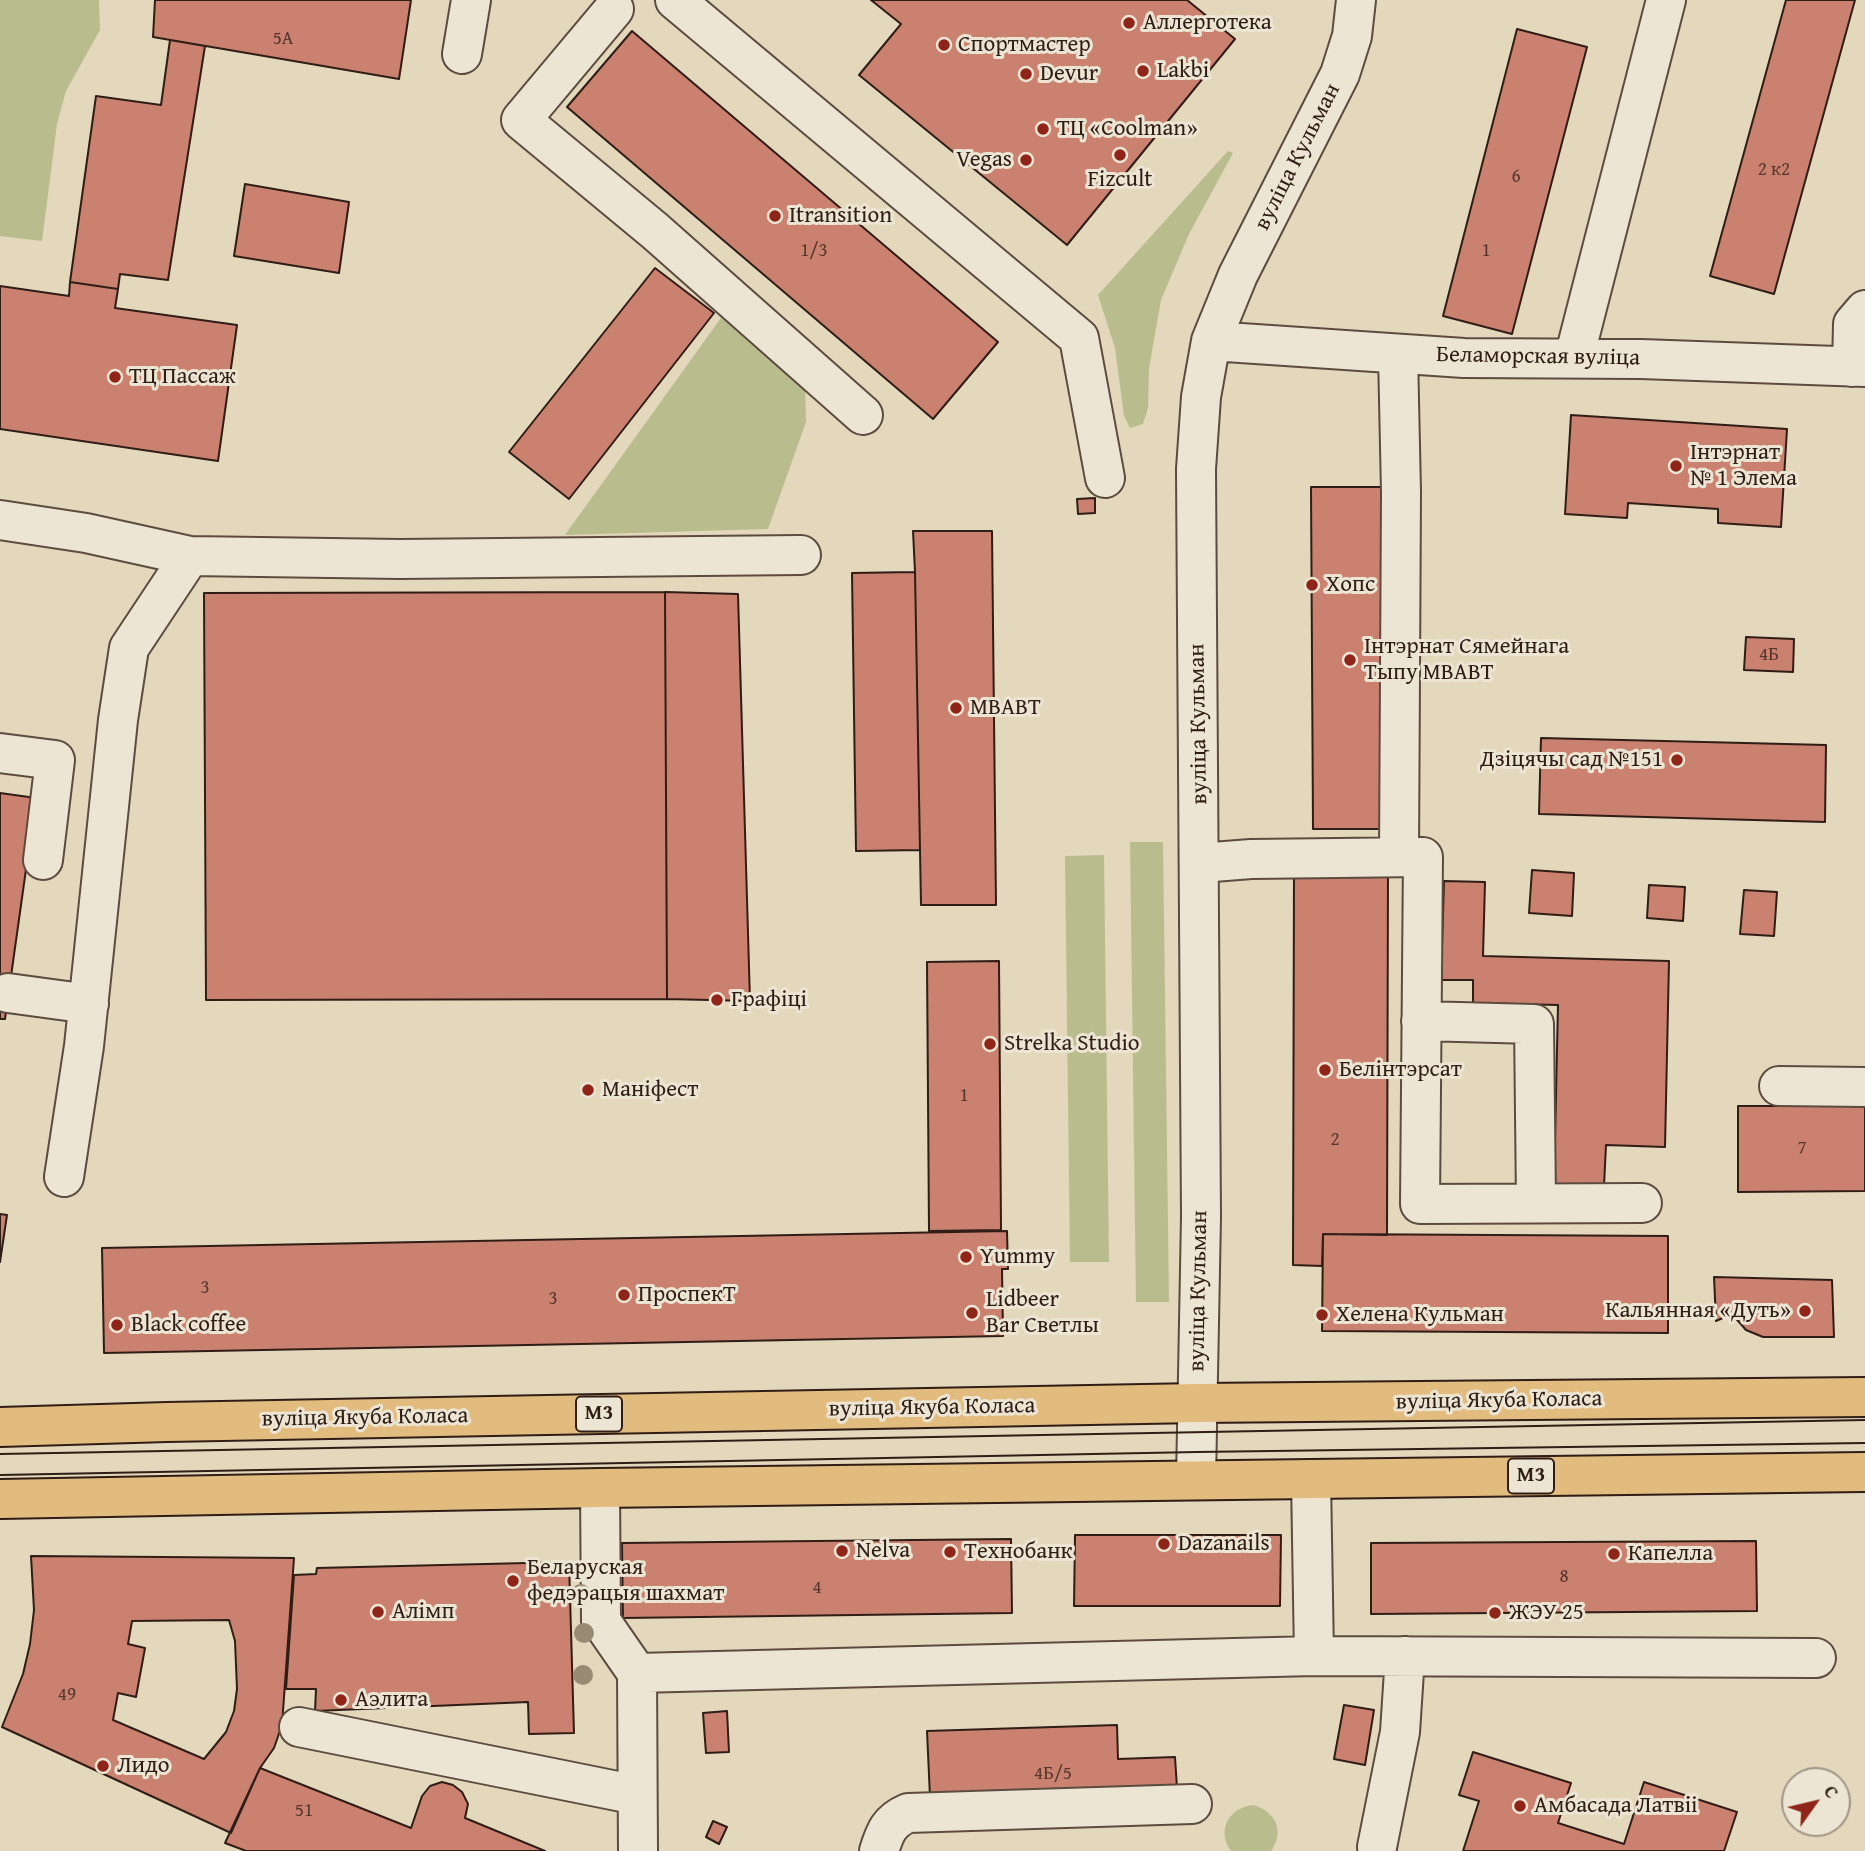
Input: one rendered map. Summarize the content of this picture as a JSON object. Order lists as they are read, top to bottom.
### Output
{
  "streets": {
    "main road": ["вуліца Якуба Коласа", "М3"],
    "street": ["вуліца Кульман", "Беламорская вуліца"]
  },
  "crossings": [
    ["вуліца Кульман", "Беламорская вуліца"],
    ["вуліца Кульман", "вуліца Якуба Коласа"],
    ["вуліца Кульман", "М3"]
  ],
  "places": [
    "Аллерготека",
    "Спортмастер",
    "Lakbi",
    "Devur",
    "ТЦ «Coolman»",
    "Fizcult",
    "Vegas",
    "Itransition",
    "ТЦ Пассаж",
    "Інтэрнат № 1 Элема",
    "Хопс",
    "Інтэрнат Сямейнага Тыпу МВАВТ",
    "МВАВТ",
    "Дзіцячы сад №151",
    "Графіці",
    "Strelka Studio",
    "Белінтэрсат",
    "Маніфест",
    "Yummy",
    "ПроспекТ",
    "Кальянная «Дуть»",
    "Lidbeer Bar Светлы",
    "Хелена Кульман",
    "Black coffee",
    "Dazanails",
    "Nelva",
    "Технобанк",
    "Капелла",
    "Беларуская федэрацыя шахмат",
    "Алімп",
    "ЖЭУ 25",
    "Аэлита",
    "Лидо",
    "Амбасада Латвіі"
  ],
  "house_numbers": [
    "5А",
    "2 к2",
    "6",
    "1/3",
    "1",
    "4Б",
    "1",
    "2",
    "7",
    "3",
    "3",
    "8",
    "4",
    "49",
    "4Б/5",
    "51"
  ],
  "north": "top right"
}
